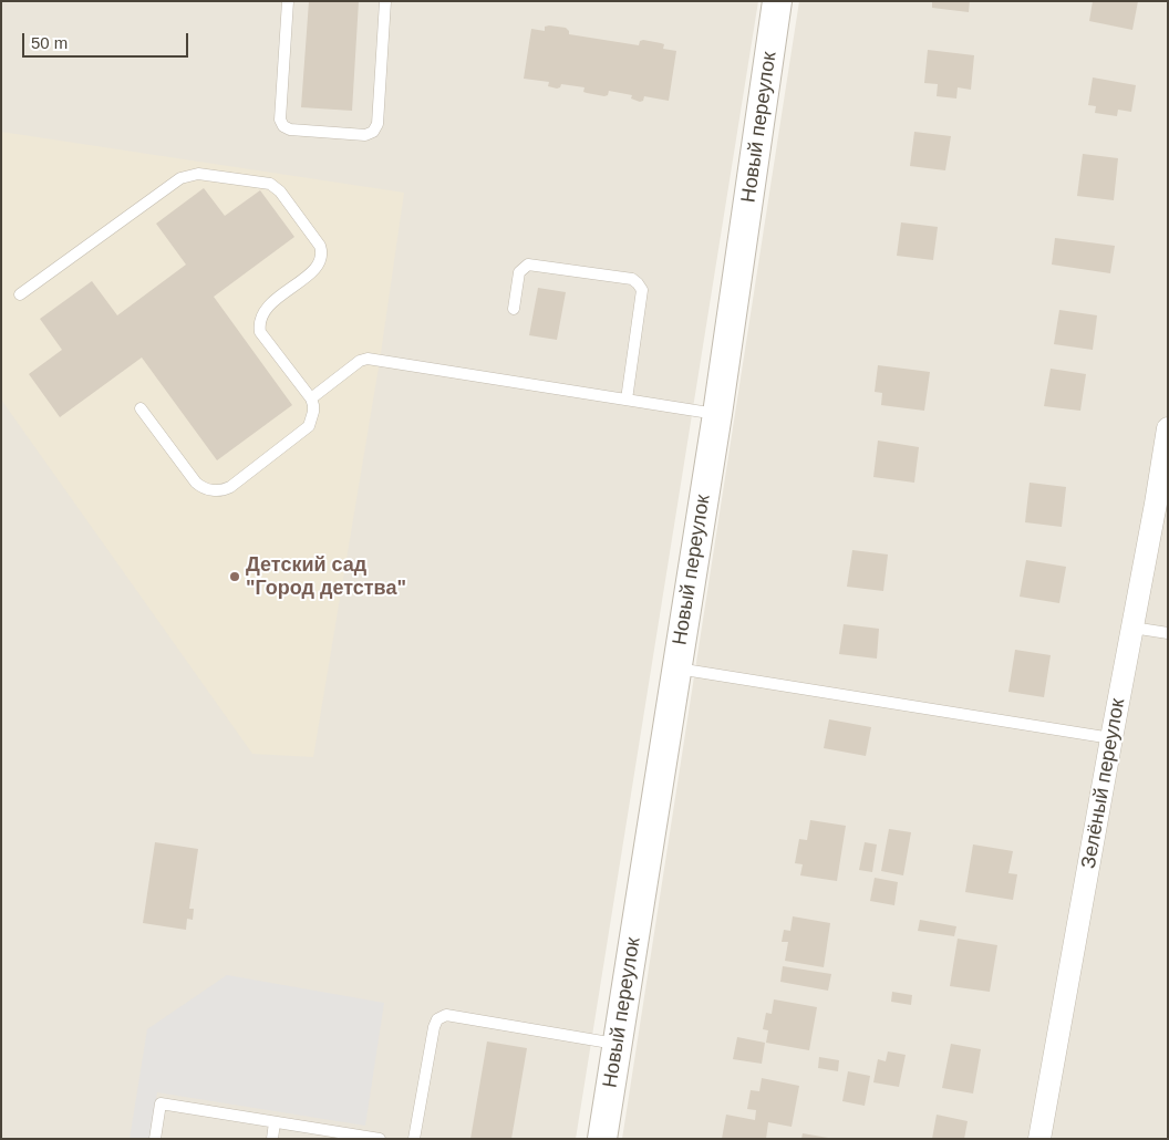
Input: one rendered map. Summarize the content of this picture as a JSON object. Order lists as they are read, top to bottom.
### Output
{
  "streets": {
    "street": ["Новый переулок", "Зелёный переулок"]
  },
  "places": ["Детский сад \"Город детства\""],
  "scale_bar": "50 m"
}
